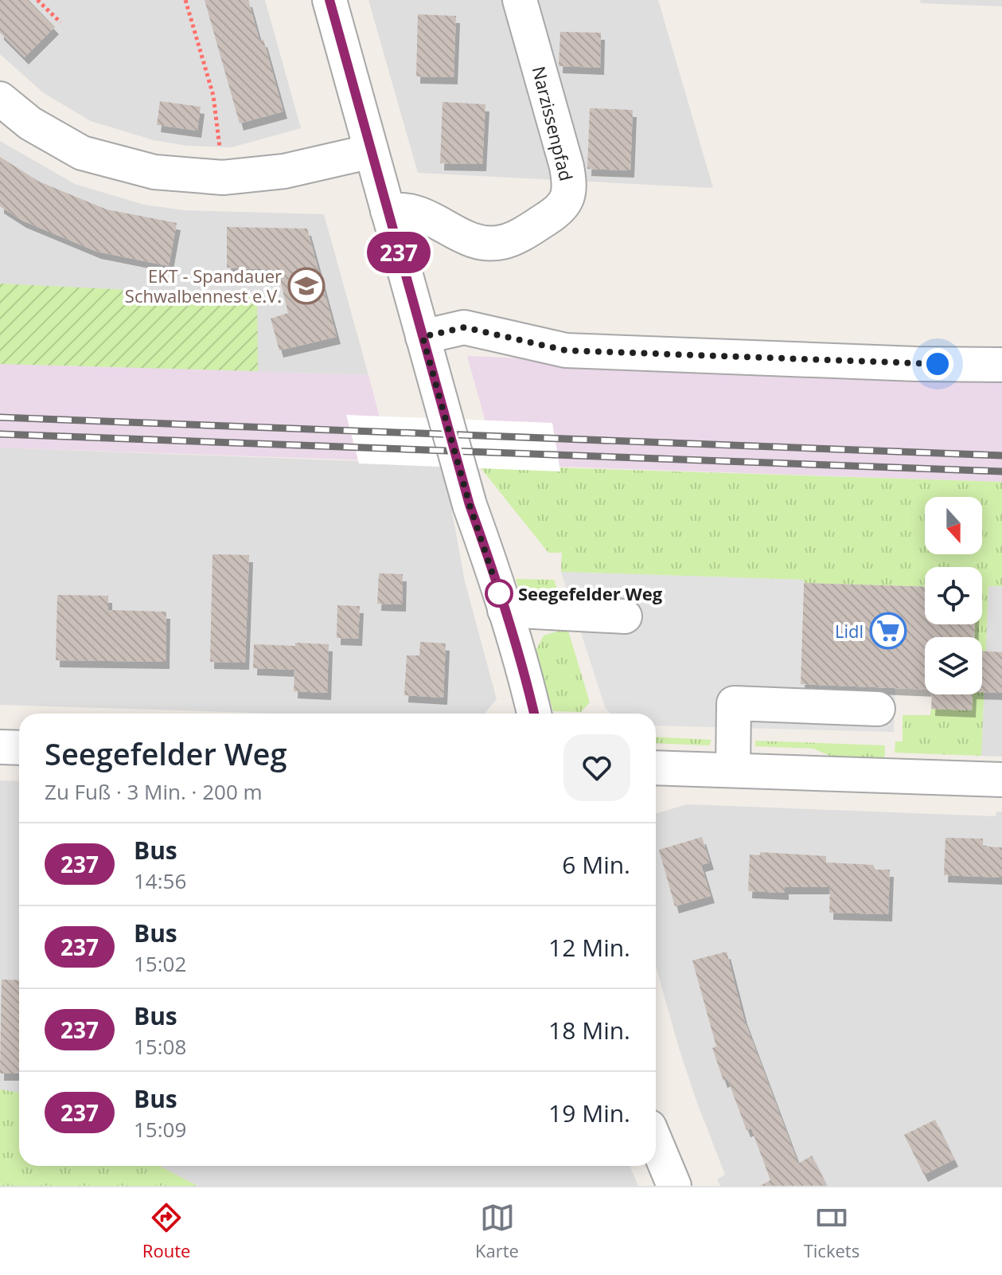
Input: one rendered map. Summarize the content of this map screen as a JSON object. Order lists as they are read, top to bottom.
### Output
{
  "streets": {
    "street": ["Narzissenpfad"]
  },
  "places": {
    "school or university": ["EKT - Spandauer Schwalbennest e.V."],
    "other": ["Seegefelder Weg"],
    "supermarket": ["Lidl"]
  },
  "lines": ["bus line 237"],
  "north": "bottom",
  "page": {
    "on_map": "237",
    "heading": ["Seegefelder Weg", "Zu Fuß · 3 Min. · 200 m"],
    "list": [
      {
        "mark": "237",
        "name": "Bus",
        "note": "14:56",
        "value": "6 Min."
      },
      {
        "mark": "237",
        "name": "Bus",
        "note": "15:02",
        "value": "12 Min."
      },
      {
        "mark": "237",
        "name": "Bus",
        "note": "15:08",
        "value": "18 Min."
      },
      {
        "mark": "237",
        "name": "Bus",
        "note": "15:09",
        "value": "19 Min."
      }
    ],
    "tabs": ["Route", "Karte", "Tickets"]
  }
}
